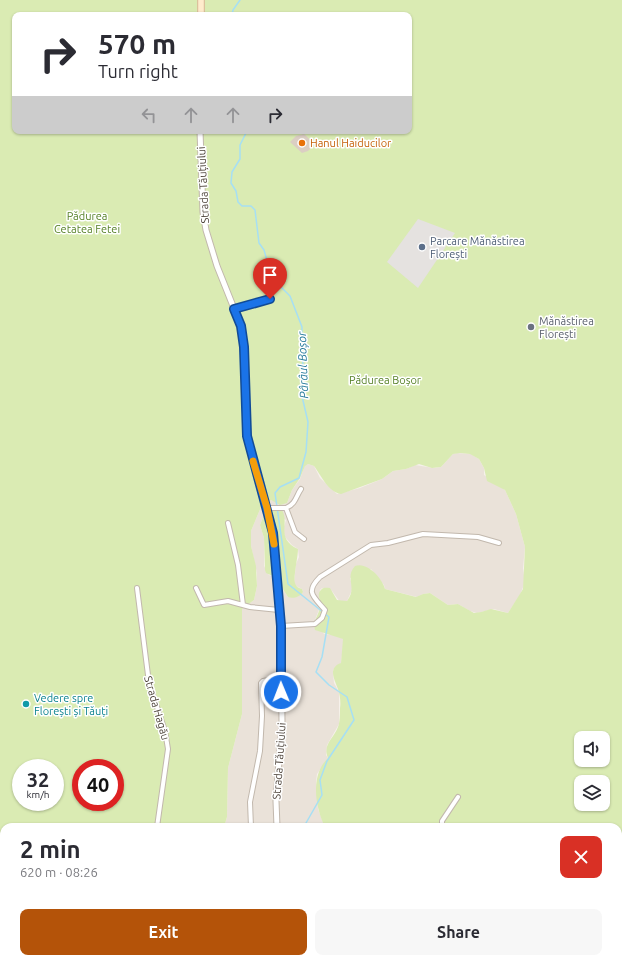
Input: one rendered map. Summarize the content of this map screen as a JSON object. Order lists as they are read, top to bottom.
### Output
{
  "streets": {
    "street": ["Strada Tăuțiului", "Strada Hagău"]
  },
  "water": ["Pârâul Boșor"],
  "parks": ["Pădurea Cetatea Fetei", "Pădurea Boșor"],
  "places": [
    "Hanul Haiducilor",
    "Parcare Mănăstirea Florești",
    "Mănăstirea Florești",
    "Vedere spre Florești și Tăuți"
  ],
  "page": {
    "turn": ["570 m", "Turn right"],
    "speed": "32 km/h",
    "limit": "40",
    "heading": ["2 min", "620 m · 08:26"],
    "buttons": ["Exit", "Share"]
  }
}
